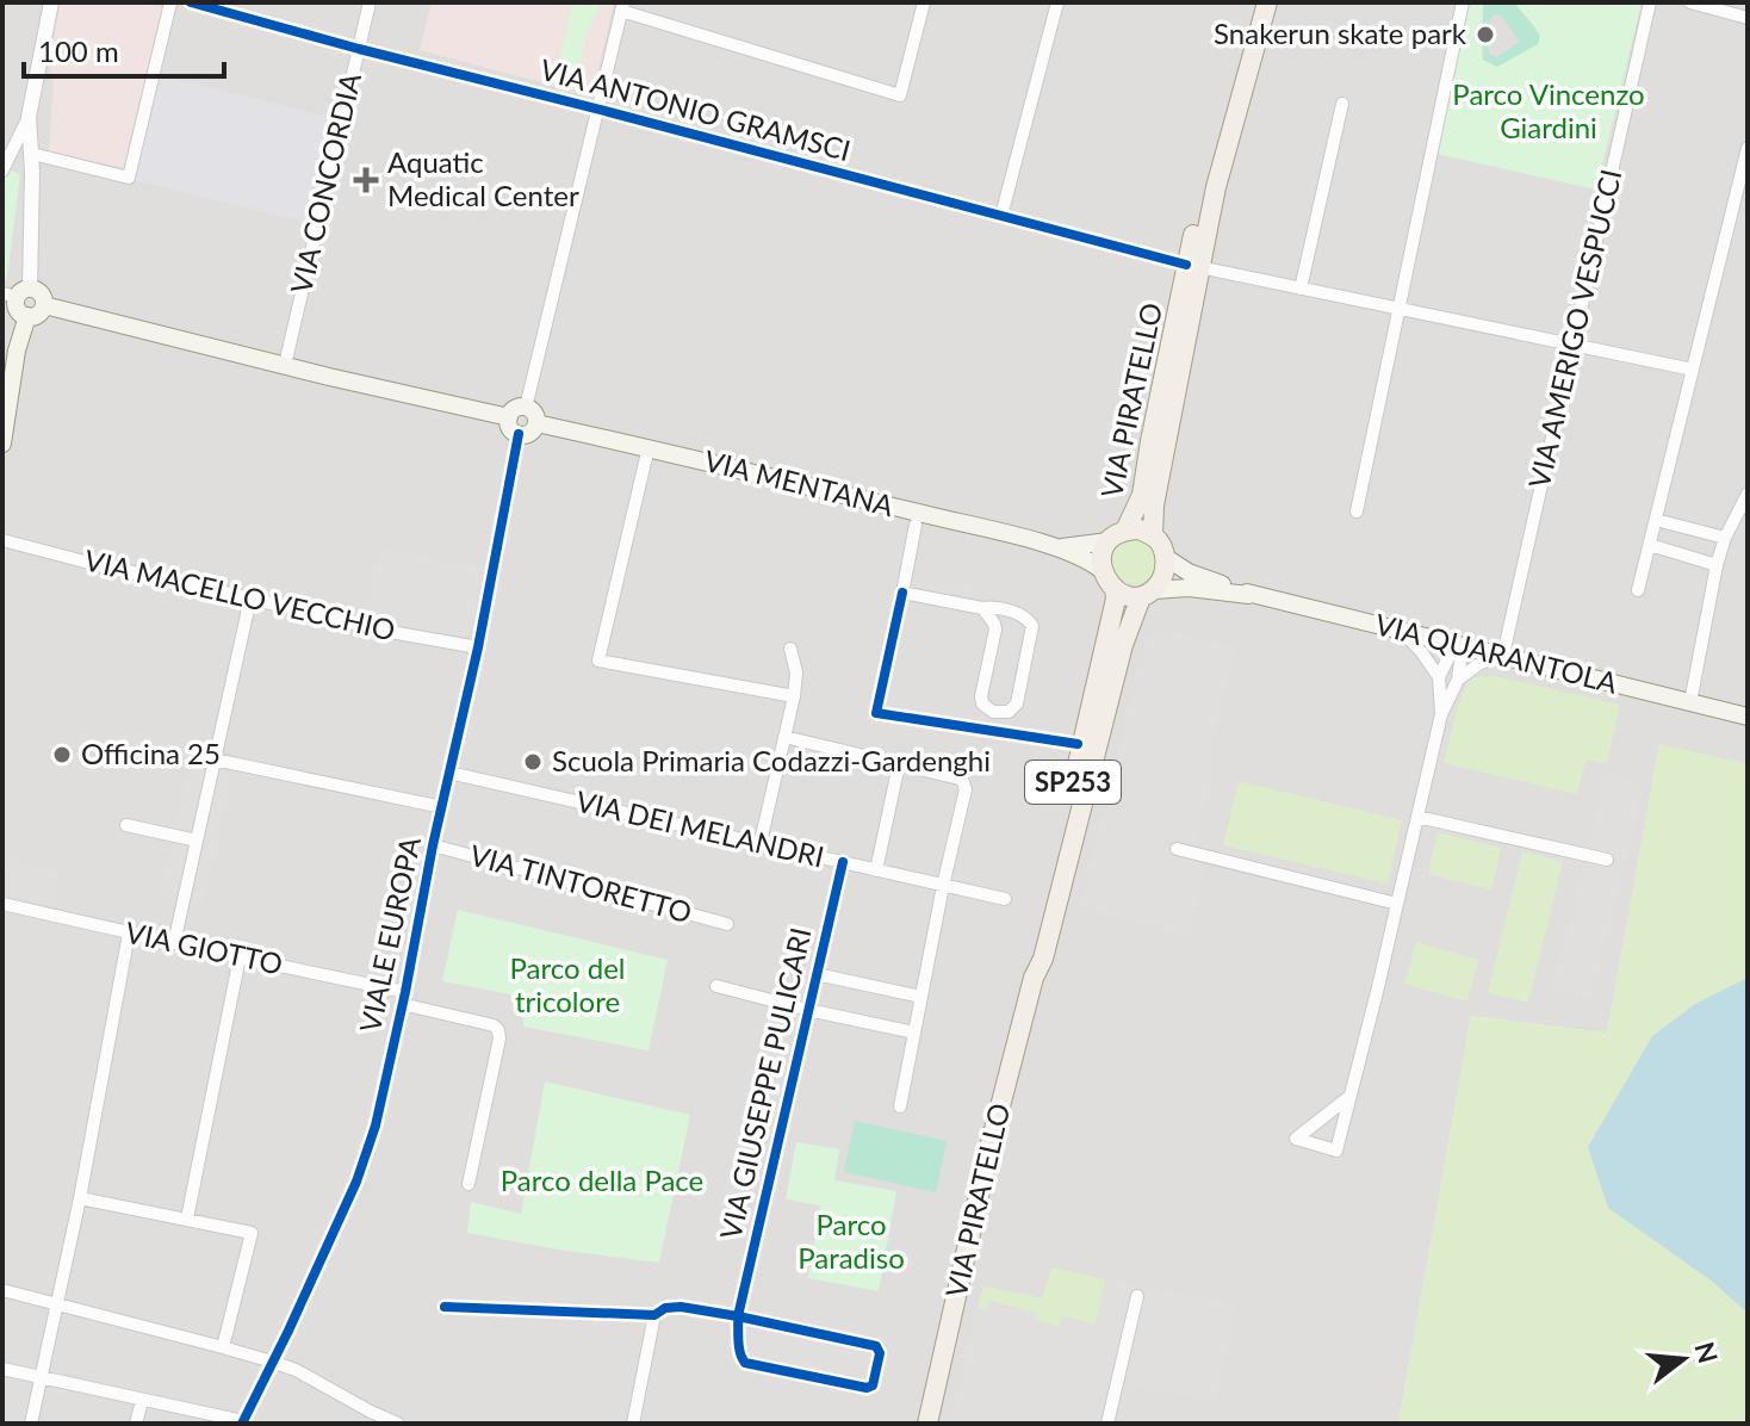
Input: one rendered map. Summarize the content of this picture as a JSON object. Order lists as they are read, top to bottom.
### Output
{
  "streets": {
    "main road": [
      "VIA PIRATELLO",
      "VIA MENTANA",
      "VIA QUARANTOLA",
      "SP253"
    ],
    "street": [
      "VIA ANTONIO GRAMSCI",
      "VIA CONCORDIA",
      "VIA AMERIGO VESPUCCI",
      "VIA MACELLO VECCHIO",
      "VIA DEI MELANDRI",
      "VIA TINTORETTO",
      "VIALE EUROPA",
      "VIA GIOTTO",
      "VIA GIUSEPPE PULICARI"
    ]
  },
  "crossings": [
    ["VIA ANTONIO GRAMSCI", "VIA CONCORDIA"],
    ["VIA ANTONIO GRAMSCI", "VIA AMERIGO VESPUCCI"],
    ["VIA ANTONIO GRAMSCI", "VIA PIRATELLO"],
    ["VIA AMERIGO VESPUCCI", "VIA QUARANTOLA"],
    ["VIA PIRATELLO", "VIA MENTANA"],
    ["VIA PIRATELLO", "VIA QUARANTOLA"],
    ["VIA MENTANA", "VIA QUARANTOLA"],
    ["VIA MENTANA", "VIALE EUROPA"],
    ["VIA MACELLO VECCHIO", "VIALE EUROPA"],
    ["VIA DEI MELANDRI", "VIALE EUROPA"],
    ["VIA DEI MELANDRI", "VIA GIUSEPPE PULICARI"],
    ["VIA TINTORETTO", "VIALE EUROPA"],
    ["VIALE EUROPA", "VIA GIOTTO"]
  ],
  "parks": [
    "Parco Vincenzo Giardini",
    "Parco del tricolore",
    "Parco della Pace",
    "Parco Paradiso"
  ],
  "places": {
    "other": ["Snakerun skate park", "Officina 25", "Scuola Primaria Codazzi-Gardenghi"],
    "health": ["Aquatic Medical Center"]
  },
  "scale_bar": "100 m",
  "north": "right"
}
